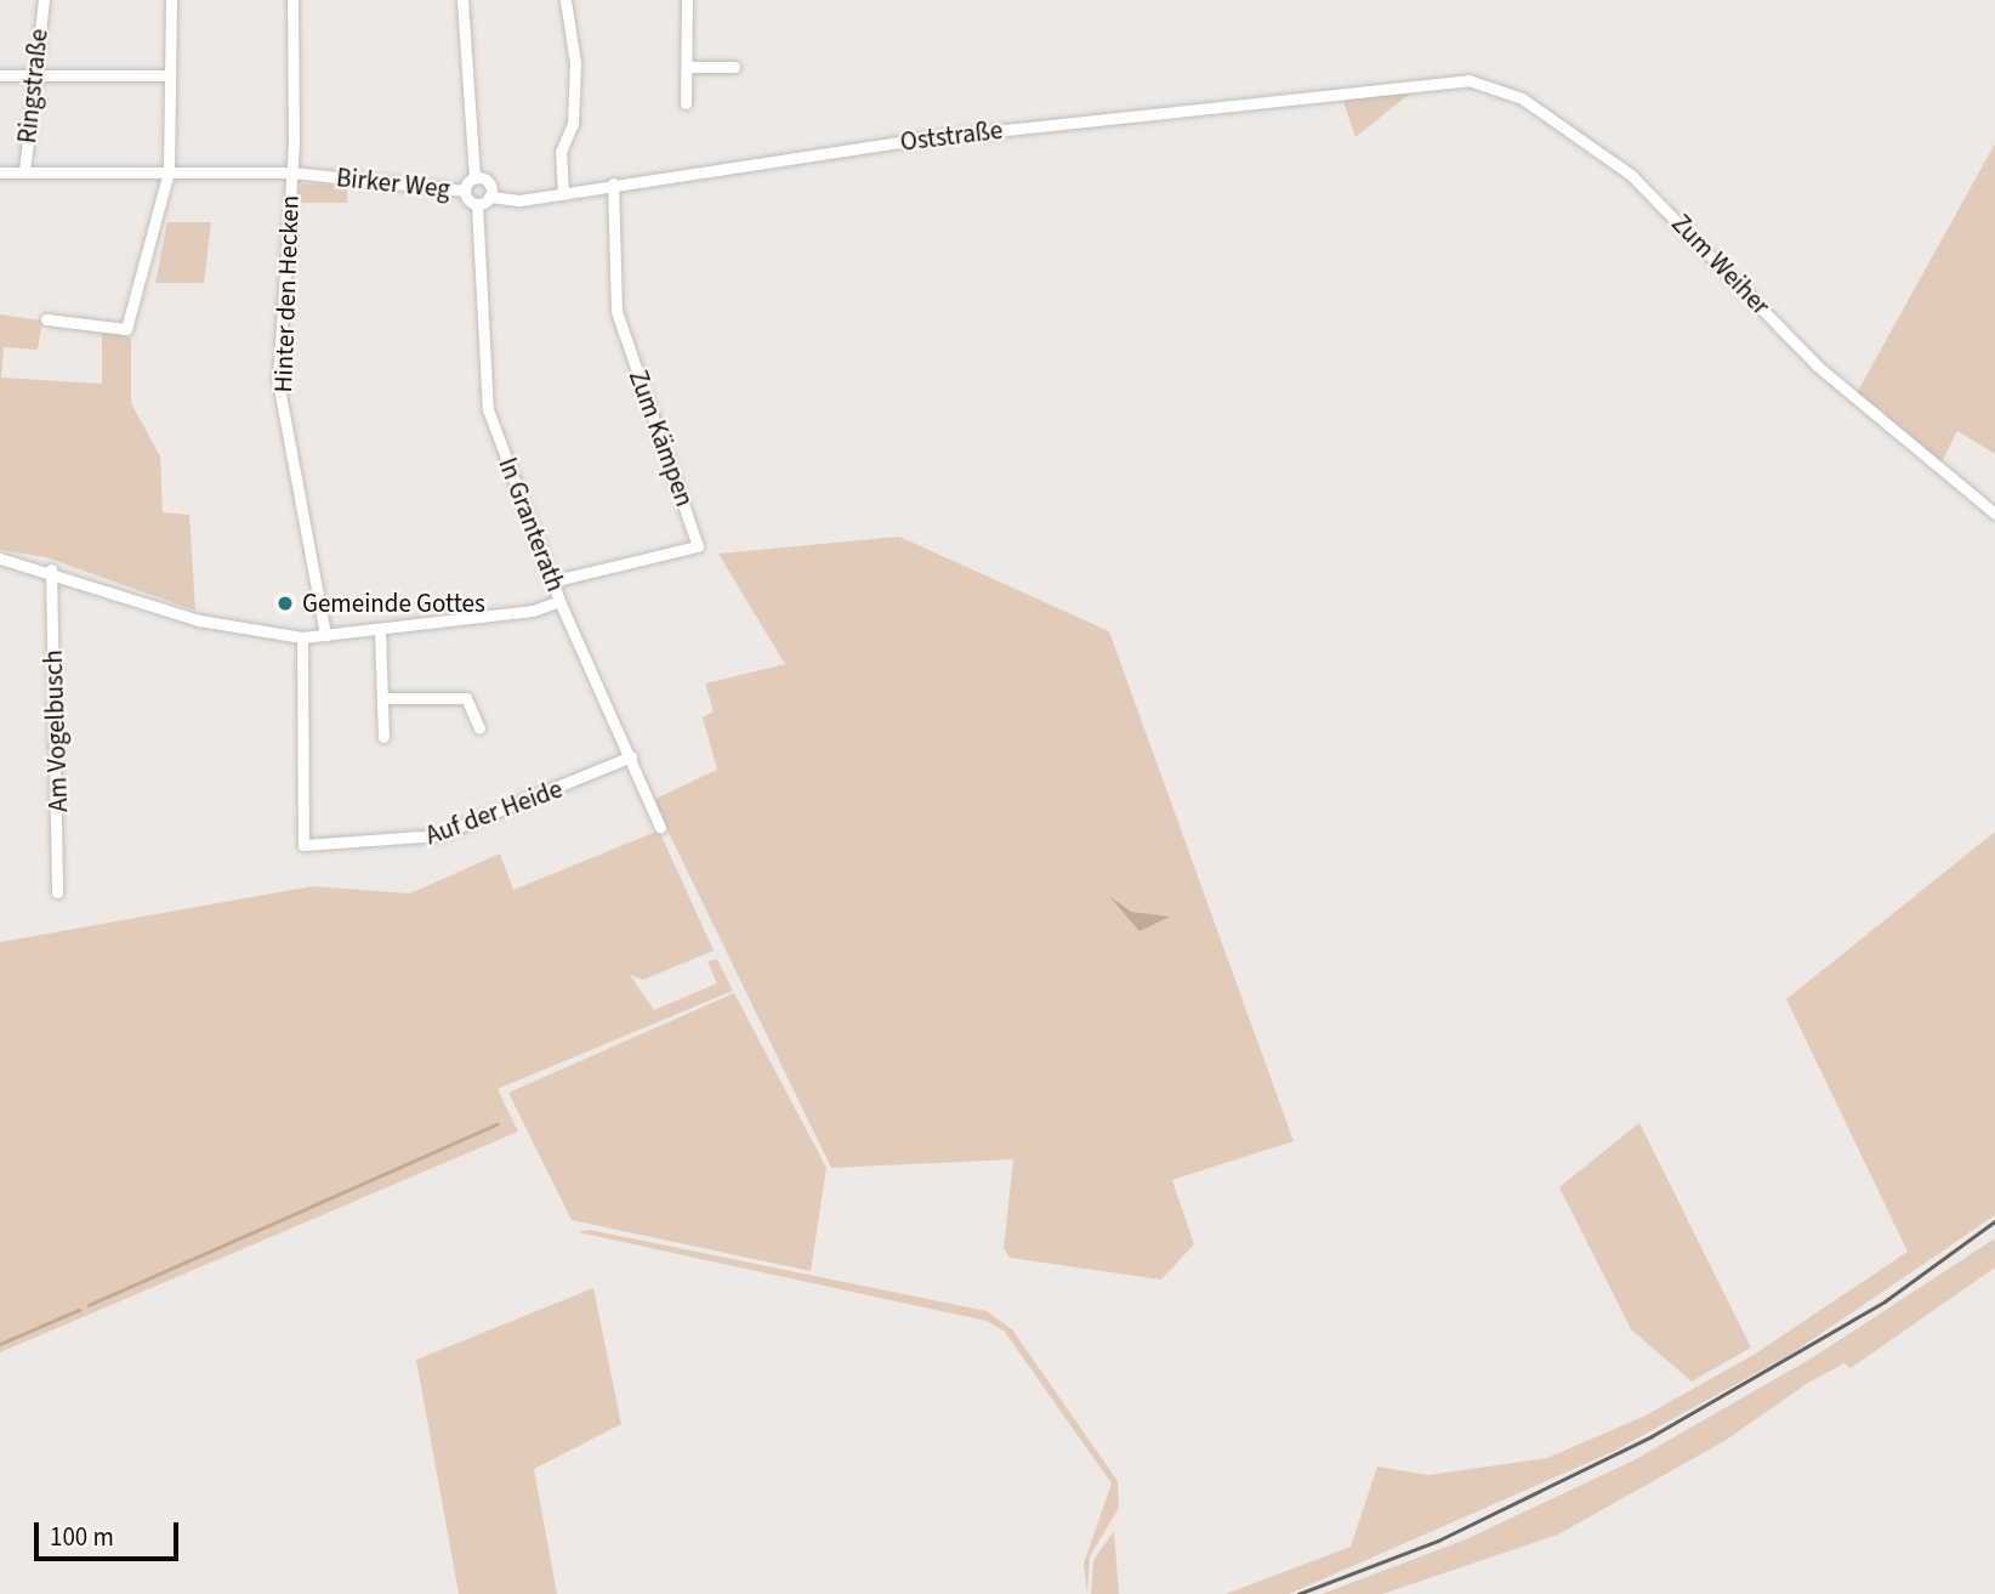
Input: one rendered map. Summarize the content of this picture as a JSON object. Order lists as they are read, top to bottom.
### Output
{
  "streets": {
    "street": [
      "Ringstraße",
      "Oststraße",
      "Birker Weg",
      "Zum Weiher",
      "Hinter den Hecken",
      "Zum Kämpen",
      "In Granterath",
      "Am Vogelbusch",
      "Auf der Heide"
    ]
  },
  "crossings": [
    ["Ringstraße", "Birker Weg"],
    ["Oststraße", "Zum Weiher"],
    ["Oststraße", "Zum Kämpen"],
    ["Birker Weg", "Hinter den Hecken"],
    ["Zum Kämpen", "In Granterath"],
    ["In Granterath", "Auf der Heide"]
  ],
  "places": ["Gemeinde Gottes"],
  "scale_bar": "100 m"
}
